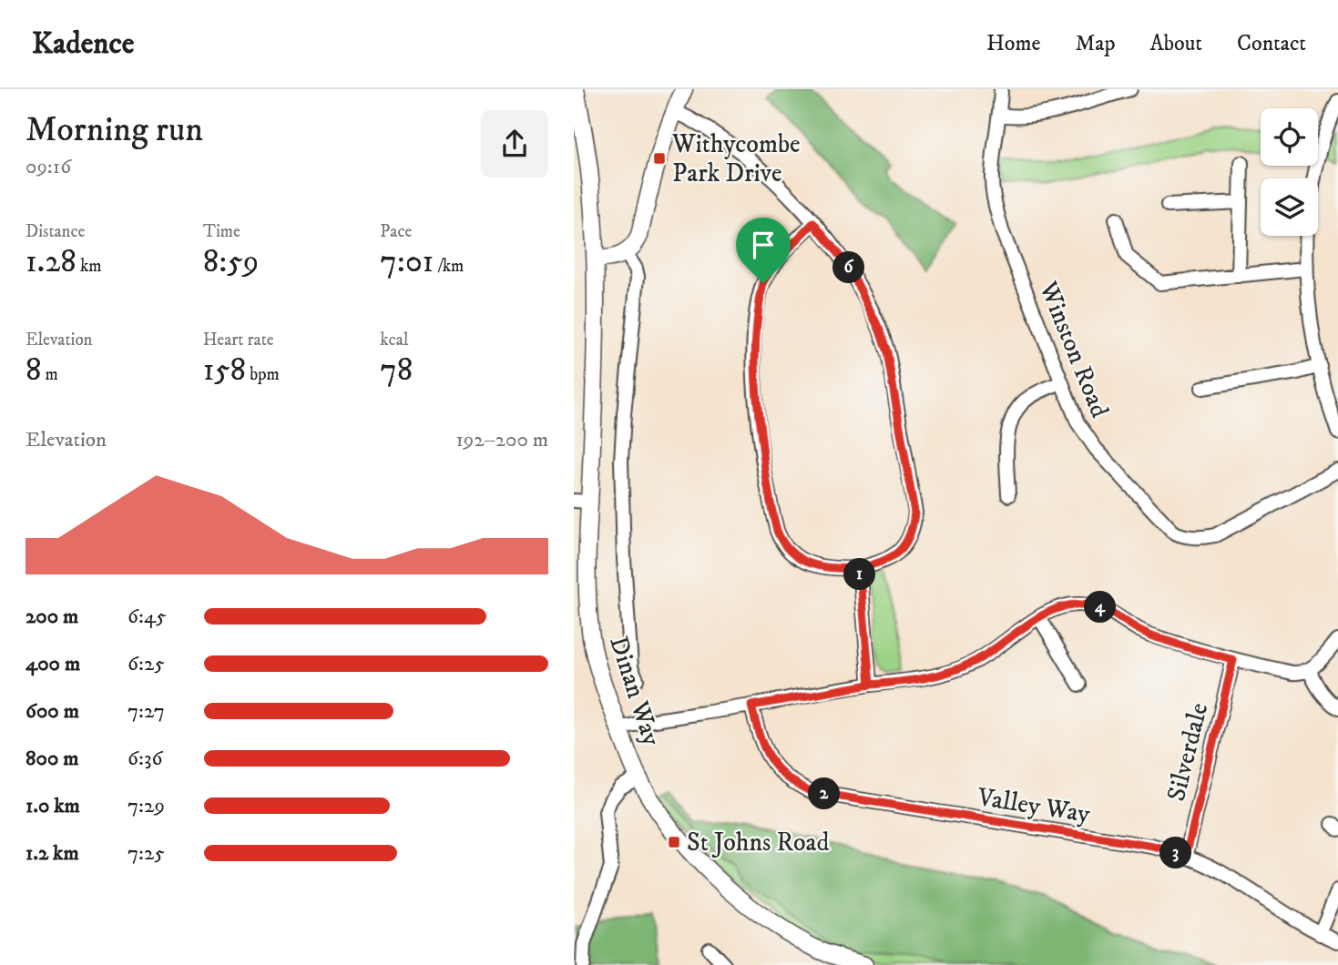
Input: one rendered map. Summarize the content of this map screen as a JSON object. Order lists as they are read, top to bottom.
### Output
{
  "streets": {
    "street": [
      "Winston Road",
      "Dinan Way",
      "Silverdale",
      "Valley Way"
    ]
  },
  "crossings": [
    ["Silverdale", "Valley Way"]
  ],
  "places": {
    "transit": ["Withycombe Park Drive", "St Johns Road"]
  },
  "page": {
    "header": "Kadence",
    "nav": [
      "Home",
      "Map",
      "About",
      "Contact"
    ],
    "heading": ["Morning run", "09:16"],
    "stats": [
      ["Distance", "1.28 km"],
      ["Time", "8:59"],
      ["Pace", "7:01 /km"],
      ["Elevation", "8 m"],
      ["Heart rate", "158 bpm"],
      ["kcal", "78"]
    ],
    "pins": [
      "6",
      "1",
      "4",
      "2",
      "3"
    ],
    "chart": ["Elevation", "192–200 m"],
    "list": [
      {
        "name": "200 m",
        "note": "6:45"
      },
      {
        "name": "400 m",
        "note": "6:25"
      },
      {
        "name": "600 m",
        "note": "7:27"
      },
      {
        "name": "800 m",
        "note": "6:36"
      },
      {
        "name": "1.0 km",
        "note": "7:29"
      },
      {
        "name": "1.2 km",
        "note": "7:25"
      }
    ]
  }
}
